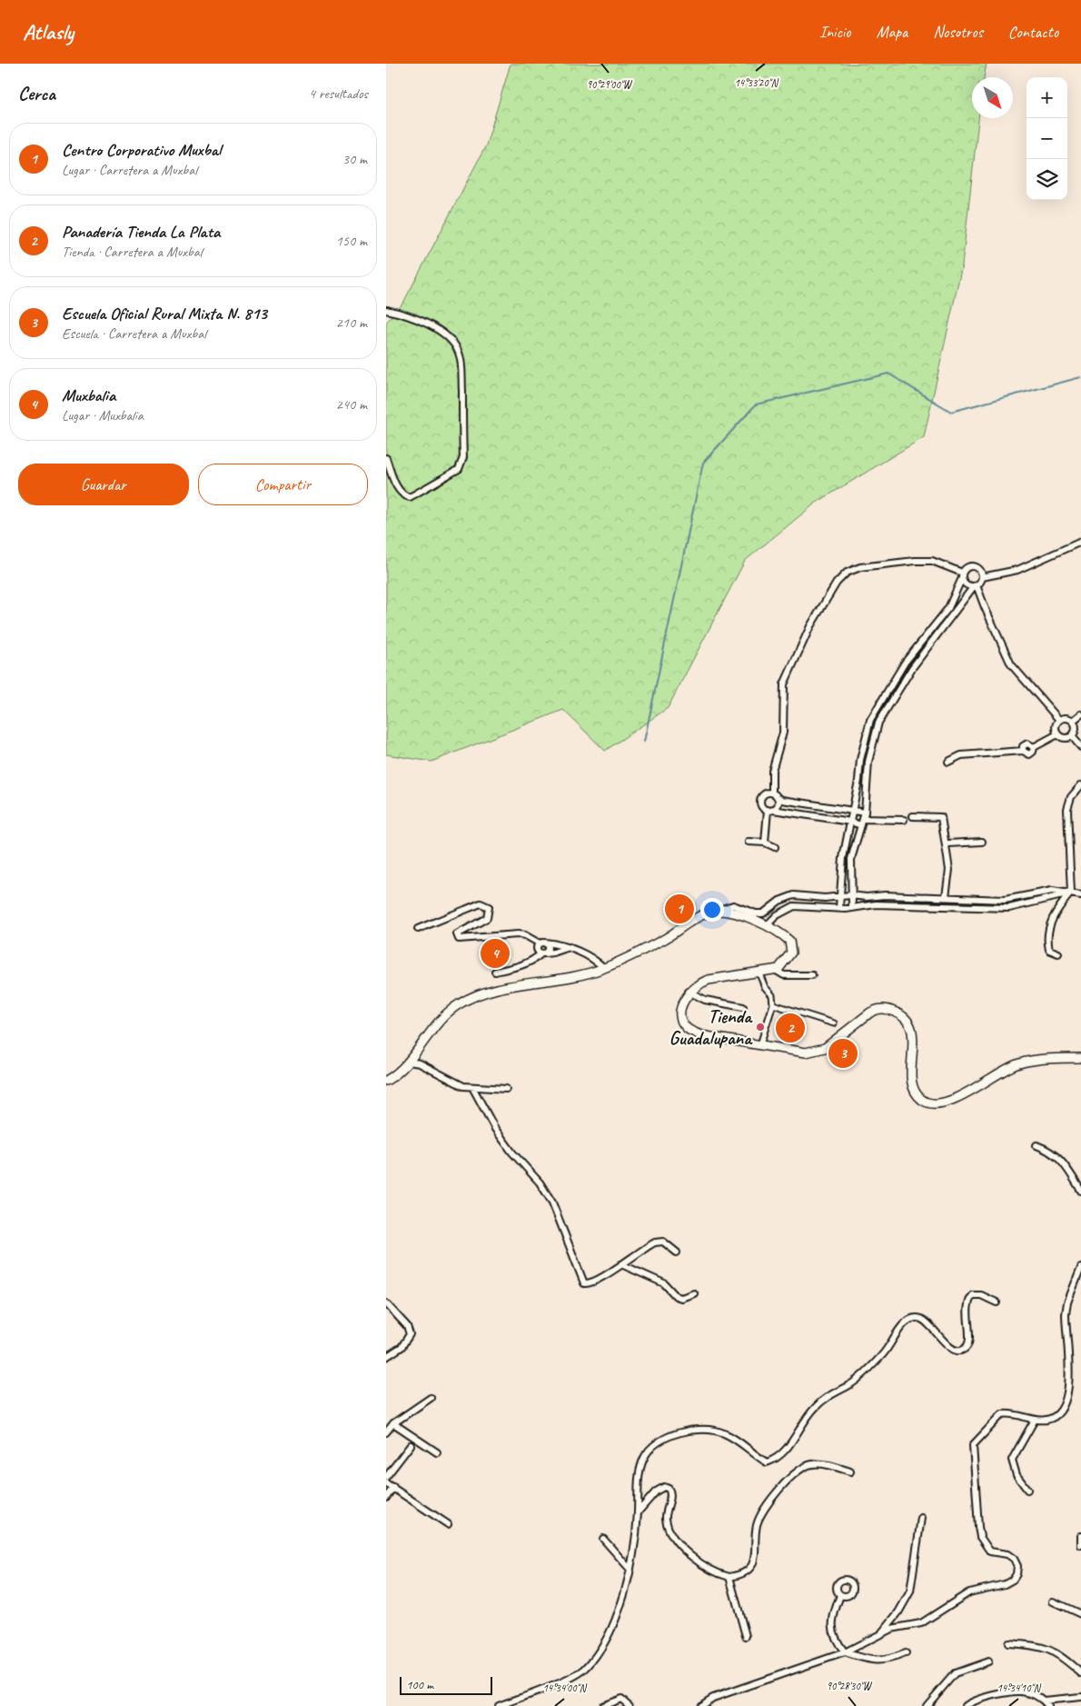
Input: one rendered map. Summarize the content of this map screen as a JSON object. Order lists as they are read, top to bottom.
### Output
{
  "places": ["Tienda Guadalupana"],
  "scale_bar": "100 m",
  "north": "bottom right",
  "page": {
    "header": "Atlasly",
    "nav": [
      "Inicio",
      "Mapa",
      "Nosotros",
      "Contacto"
    ],
    "heading": ["Cerca", "4 resultados"],
    "map_buttons": ["+", "−"],
    "list": [
      {
        "mark": "1",
        "name": "Centro Corporativo Muxbal",
        "note": "Lugar · Carretera a Muxbal",
        "value": "30 m"
      },
      {
        "mark": "2",
        "name": "Panadería Tienda La Plata",
        "note": "Tienda · Carretera a Muxbal",
        "value": "150 m"
      },
      {
        "mark": "3",
        "name": "Escuela Oficial Rural Mixta N. 813",
        "note": "Escuela · Carretera a Muxbal",
        "value": "210 m"
      },
      {
        "mark": "4",
        "name": "Muxbalia",
        "note": "Lugar · Muxbalia",
        "value": "240 m"
      }
    ],
    "buttons": ["Guardar", "Compartir"],
    "pins": [
      "1",
      "4",
      "2",
      "3"
    ],
    "scale": "100 m"
  },
  "coordinates": [
    "14°33'20\"N",
    "90°29'00\"W",
    "90°28'30\"W",
    "14°34'00\"N",
    "14°34'10\"N"
  ]
}
